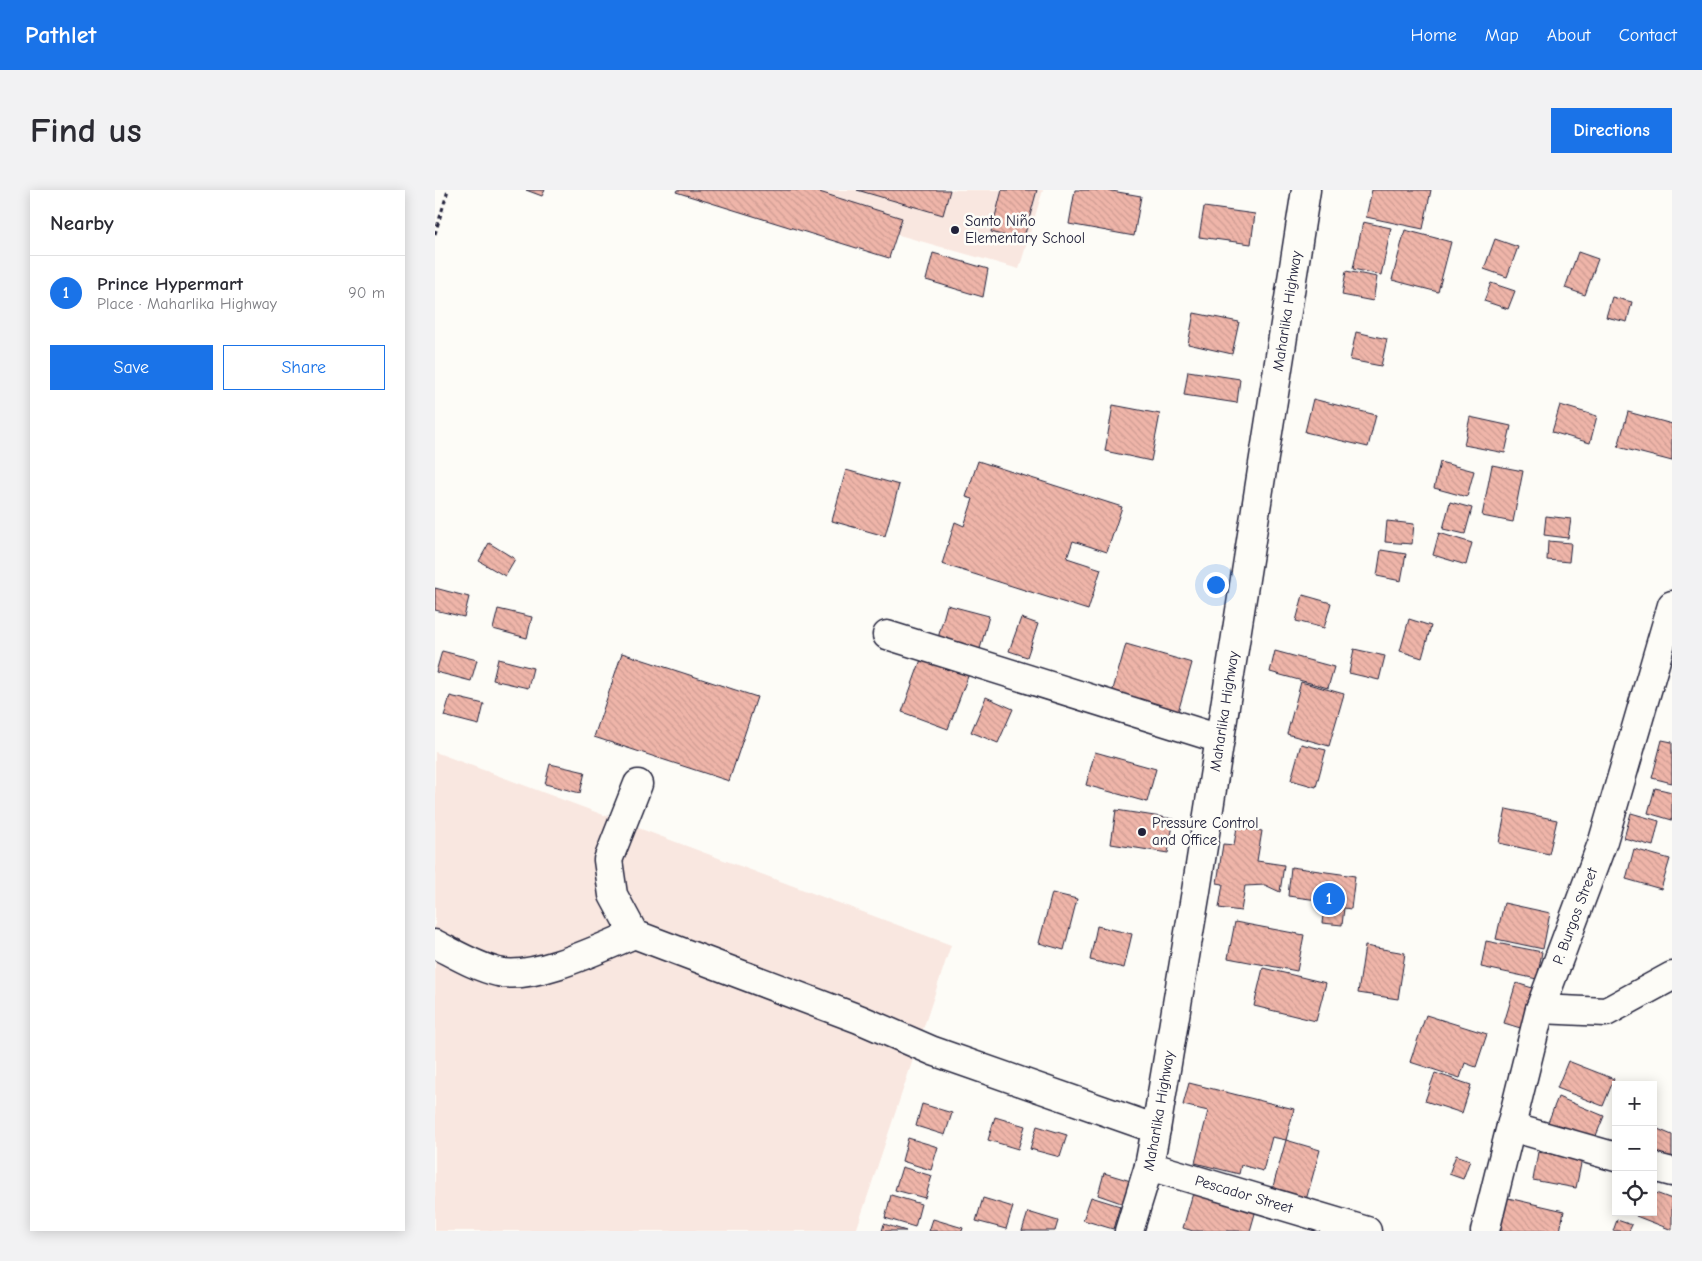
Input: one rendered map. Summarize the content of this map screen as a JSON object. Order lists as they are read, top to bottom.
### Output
{
  "streets": {
    "main road": ["Maharlika Highway", "P. Burgos Street", "Pescador Street"]
  },
  "crossings": [
    ["Maharlika Highway", "Pescador Street"]
  ],
  "places": ["Santo Niño Elementary School", "Pressure Control and Office"],
  "page": {
    "header": "Pathlet",
    "nav": [
      "Home",
      "Map",
      "About",
      "Contact"
    ],
    "buttons": [
      "Directions",
      ["Save", "Share"]
    ],
    "title": "Find us",
    "heading": "Nearby",
    "list": [
      {
        "mark": "1",
        "name": "Prince Hypermart",
        "note": "Place · Maharlika Highway",
        "value": "90 m"
      }
    ],
    "pins": "1",
    "map_buttons": ["+", "−"]
  }
}
